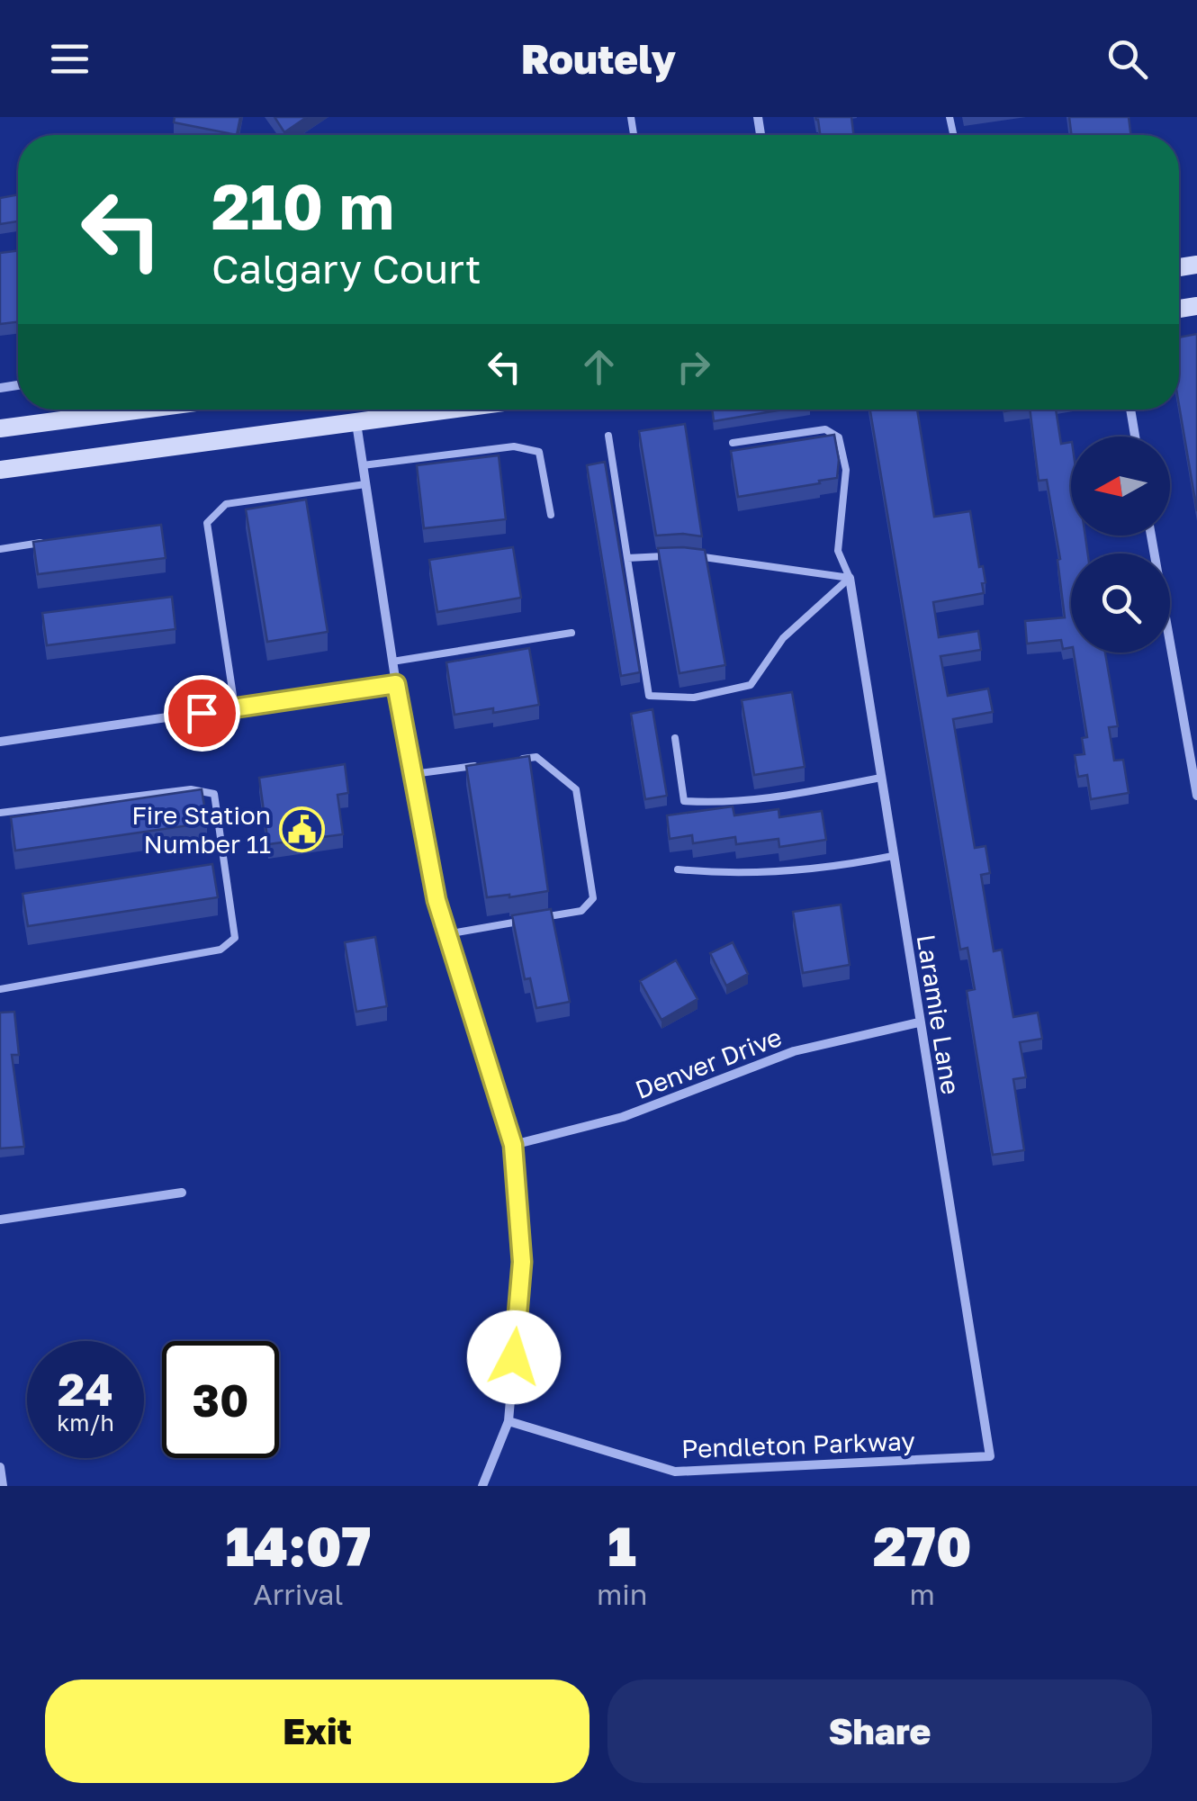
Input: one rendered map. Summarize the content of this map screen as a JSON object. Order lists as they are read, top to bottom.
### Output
{
  "streets": {
    "street": ["Laramie Lane", "Denver Drive", "Pendleton Parkway"]
  },
  "crossings": [
    ["Laramie Lane", "Denver Drive"],
    ["Laramie Lane", "Pendleton Parkway"]
  ],
  "places": {
    "public building": ["Fire Station Number 11"]
  },
  "north": "left",
  "page": {
    "header": "Routely",
    "turn": ["210 m", "Calgary Court"],
    "speed": "24 km/h",
    "limit": "30",
    "eta": [
      "14:07",
      "Arrival",
      "1",
      "min",
      "270",
      "m"
    ],
    "buttons": ["Exit", "Share"]
  }
}
